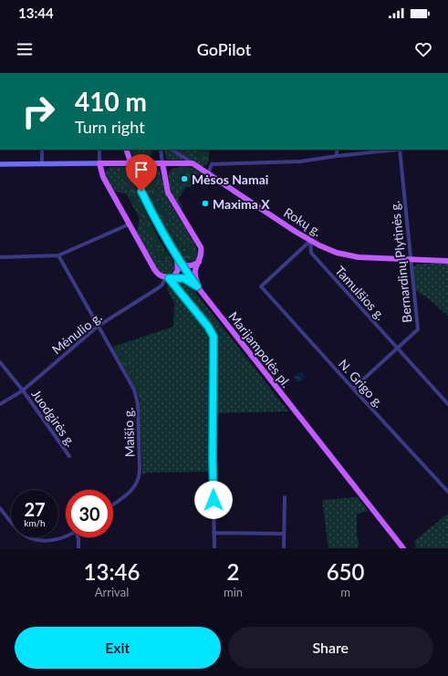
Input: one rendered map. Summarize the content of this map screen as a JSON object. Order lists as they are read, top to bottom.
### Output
{
  "streets": {
    "main road": ["Rokų g.", "Marijampolės pl."],
    "street": [
      "Bernardinų Plytinės g.",
      "Tamulšios g.",
      "Mėnulio g.",
      "N. Grigo g.",
      "Juodgirės g.",
      "Maišio g."
    ]
  },
  "crossings": [
    ["Rokų g.", "Bernardinų Plytinės g."],
    ["Rokų g.", "Tamulšios g."],
    ["Rokų g.", "N. Grigo g."],
    ["Bernardinų Plytinės g.", "Tamulšios g."],
    ["Bernardinų Plytinės g.", "N. Grigo g."],
    ["Tamulšios g.", "N. Grigo g."],
    ["Mėnulio g.", "Juodgirės g."],
    ["Mėnulio g.", "Maišio g."]
  ],
  "places": ["Mėsos Namai", "Maxima X"],
  "page": {
    "status": "13:44",
    "header": "GoPilot",
    "turn": ["410 m", "Turn right"],
    "speed": "27 km/h",
    "limit": "30",
    "eta": [
      "13:46",
      "Arrival",
      "2",
      "min",
      "650",
      "m"
    ],
    "buttons": ["Exit", "Share"]
  }
}
